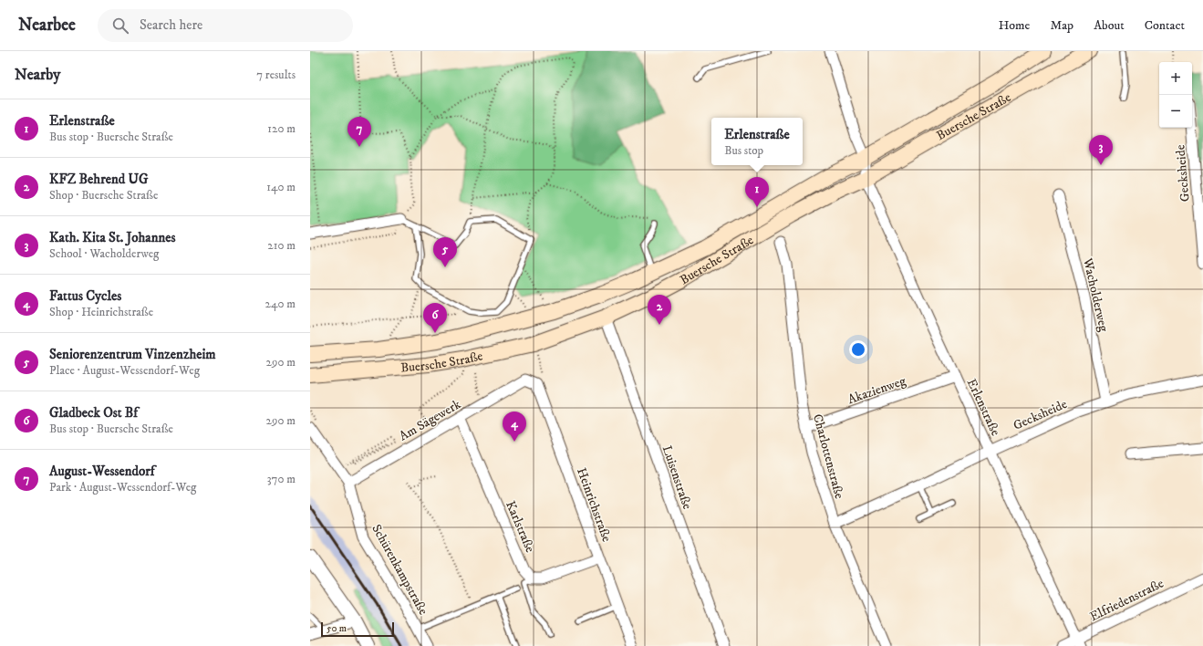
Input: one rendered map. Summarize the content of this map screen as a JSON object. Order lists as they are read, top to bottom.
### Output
{
  "streets": {
    "main road": ["Buersche Straße"],
    "street": [
      "Gecksheide",
      "Wacholderweg",
      "Akazienweg",
      "Erlenstraße",
      "Am Sägewerk",
      "Charlottenstraße",
      "Luisenstraße",
      "Heinrichstraße",
      "Karlstraße",
      "Schürenkampstraße",
      "Elfriedenstraße"
    ]
  },
  "crossings": [
    ["Buersche Straße", "Erlenstraße"],
    ["Buersche Straße", "Luisenstraße"],
    ["Gecksheide", "Wacholderweg"],
    ["Gecksheide", "Erlenstraße"],
    ["Gecksheide", "Charlottenstraße"],
    ["Akazienweg", "Erlenstraße"],
    ["Akazienweg", "Charlottenstraße"],
    ["Erlenstraße", "Elfriedenstraße"],
    ["Am Sägewerk", "Heinrichstraße"],
    ["Am Sägewerk", "Karlstraße"],
    ["Am Sägewerk", "Schürenkampstraße"]
  ],
  "scale_bar": "50 m",
  "page": {
    "header": "Nearbee",
    "search": "Search here",
    "nav": [
      "Home",
      "Map",
      "About",
      "Contact"
    ],
    "heading": ["Nearby", "7 results"],
    "map_buttons": ["+", "−"],
    "list": [
      {
        "mark": "1",
        "name": "Erlenstraße",
        "note": "Bus stop · Buersche Straße",
        "value": "120 m"
      },
      {
        "mark": "2",
        "name": "KFZ Behrend UG",
        "note": "Shop · Buersche Straße",
        "value": "140 m"
      },
      {
        "mark": "3",
        "name": "Kath. Kita St. Johannes",
        "note": "School · Wacholderweg",
        "value": "210 m"
      },
      {
        "mark": "4",
        "name": "Fattus Cycles",
        "note": "Shop · Heinrichstraße",
        "value": "240 m"
      },
      {
        "mark": "5",
        "name": "Seniorenzentrum Vinzenzheim",
        "note": "Place · August-Wessendorf-Weg",
        "value": "290 m"
      },
      {
        "mark": "6",
        "name": "Gladbeck Ost Bf",
        "note": "Bus stop · Buersche Straße",
        "value": "290 m"
      },
      {
        "mark": "7",
        "name": "August-Wessendorf",
        "note": "Park · August-Wessendorf-Weg",
        "value": "370 m"
      }
    ],
    "pins": [
      "7",
      "3",
      "1",
      "5",
      "2",
      "6",
      "4"
    ],
    "popup": ["Erlenstraße", "Bus stop"],
    "scale": "50 m"
  }
}
